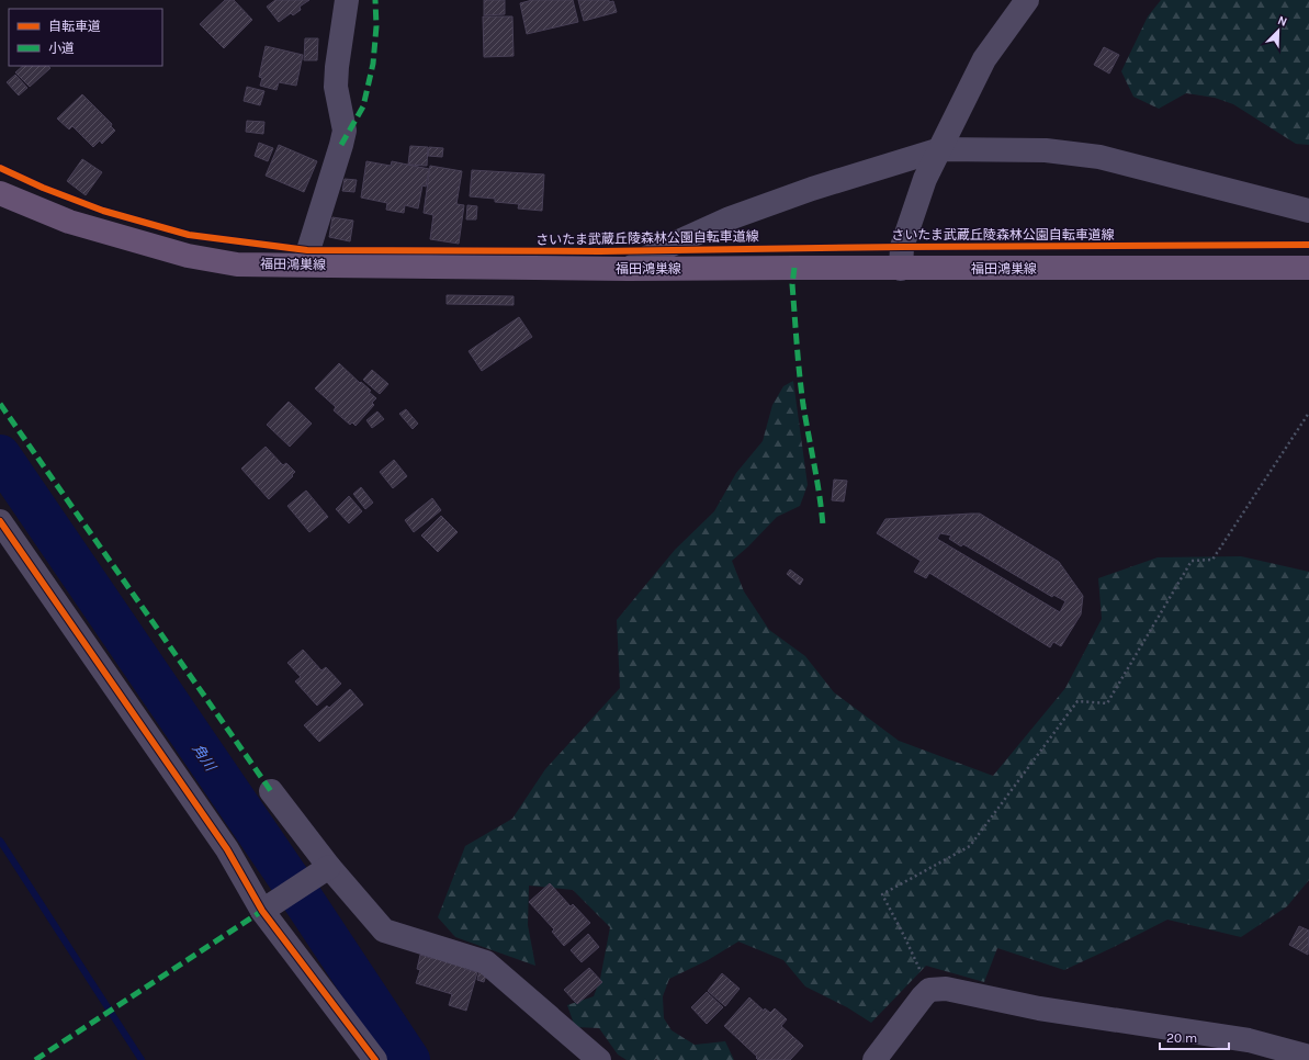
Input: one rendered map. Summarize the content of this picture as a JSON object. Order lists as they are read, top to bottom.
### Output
{
  "streets": {
    "main road": ["福田鴻巣線"],
    "cycle path": ["さいたま武蔵丘陵森林公園自転車道線"]
  },
  "water": ["角川"],
  "legend": ["自転車道", "小道"],
  "scale_bar": "20 m",
  "north": "top right"
}
